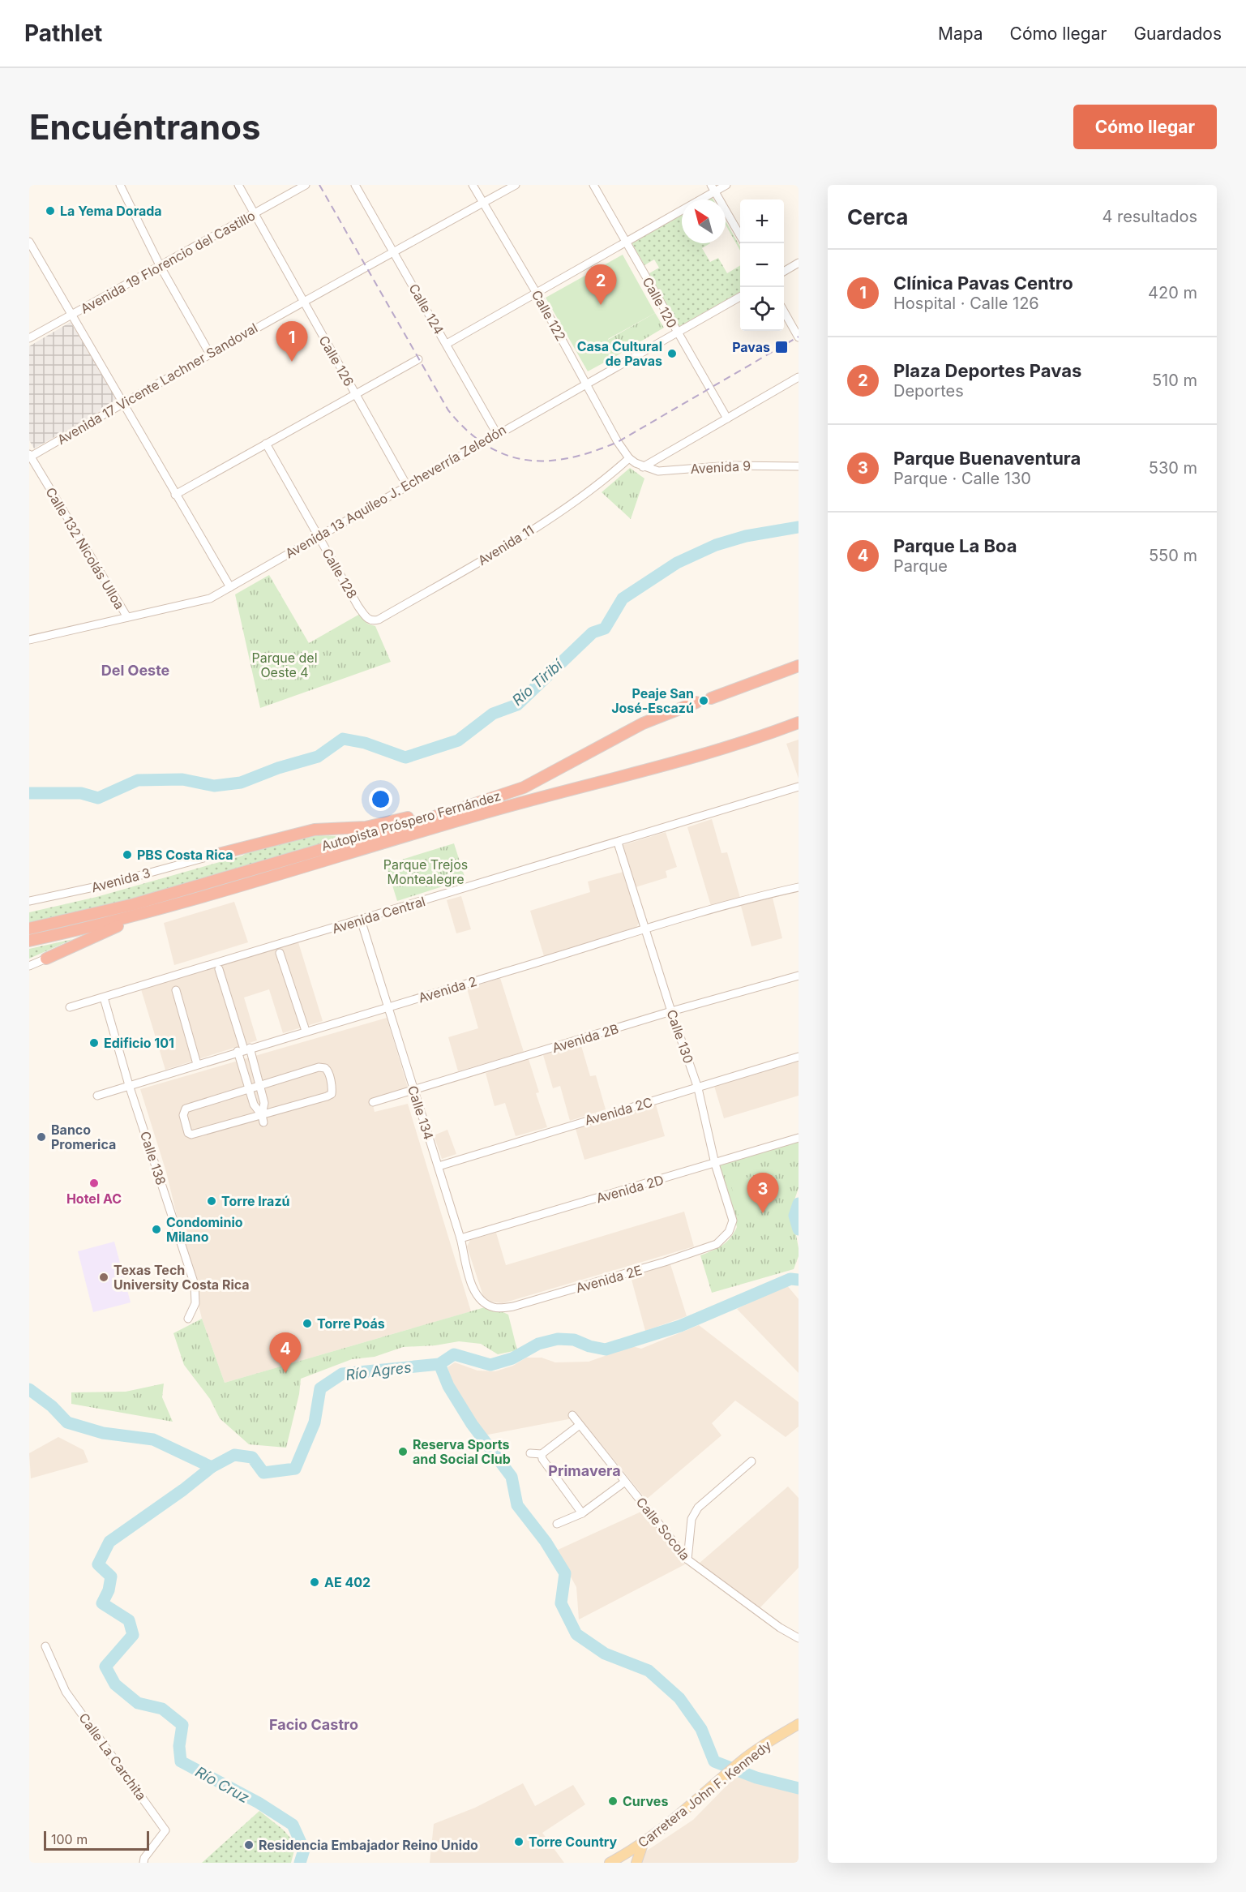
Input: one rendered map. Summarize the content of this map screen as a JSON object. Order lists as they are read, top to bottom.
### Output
{
  "streets": {
    "highway": ["Autopista Próspero Fernández"],
    "main road": ["Carretera John F. Kennedy"],
    "street": [
      "Avenida 19 Florencio del Castillo",
      "Calle 120",
      "Calle 124",
      "Calle 122",
      "Calle 126",
      "Avenida 17 Vicente Lachner Sandoval",
      "Avenida 9",
      "Avenida 13 Aquileo J. Echeverría Zeledón",
      "Avenida 11",
      "Calle 132 Nicolás Ulloa",
      "Calle 128",
      "Avenida 3",
      "Avenida Central",
      "Avenida 2",
      "Calle 130",
      "Avenida 2B",
      "Avenida 2C",
      "Calle 134",
      "Calle 138",
      "Avenida 2D",
      "Avenida 2E",
      "Calle Socola",
      "Calle La Carchita"
    ]
  },
  "crossings": [
    ["Avenida 19 Florencio del Castillo", "Calle 126"],
    ["Calle 120", "Avenida 13 Aquileo J. Echeverría Zeledón"],
    ["Calle 124", "Avenida 17 Vicente Lachner Sandoval"],
    ["Calle 124", "Avenida 13 Aquileo J. Echeverría Zeledón"],
    ["Calle 122", "Avenida 17 Vicente Lachner Sandoval"],
    ["Calle 122", "Avenida 9"],
    ["Calle 122", "Avenida 13 Aquileo J. Echeverría Zeledón"],
    ["Calle 122", "Avenida 11"],
    ["Calle 126", "Avenida 17 Vicente Lachner Sandoval"],
    ["Calle 126", "Avenida 13 Aquileo J. Echeverría Zeledón"],
    ["Avenida 17 Vicente Lachner Sandoval", "Calle 132 Nicolás Ulloa"],
    ["Avenida 13 Aquileo J. Echeverría Zeledón", "Calle 132 Nicolás Ulloa"],
    ["Avenida 13 Aquileo J. Echeverría Zeledón", "Calle 128"],
    ["Avenida 11", "Calle 128"],
    ["Avenida Central", "Calle 130"],
    ["Avenida Central", "Calle 134"],
    ["Avenida Central", "Calle 138"],
    ["Avenida 2", "Calle 130"],
    ["Avenida 2", "Calle 134"],
    ["Avenida 2", "Calle 138"],
    ["Calle 130", "Avenida 2B"],
    ["Calle 130", "Avenida 2C"],
    ["Calle 130", "Avenida 2D"],
    ["Calle 130", "Avenida 2E"],
    ["Avenida 2B", "Calle 134"],
    ["Avenida 2C", "Calle 134"],
    ["Calle 134", "Avenida 2D"],
    ["Calle 134", "Avenida 2E"]
  ],
  "districts": ["Del Oeste", "Primavera", "Facio Castro"],
  "water": ["Río Tiribí", "Río Agres", "Río Cruz"],
  "parks": ["Parque del Oeste 4", "Parque Trejos Montealegre"],
  "places": {
    "other": [
      "La Yema Dorada",
      "Casa Cultural de Pavas",
      "Peaje San José-Escazú",
      "PBS Costa Rica",
      "Edificio 101",
      "Banco Promerica",
      "Hotel AC",
      "Torre Irazú",
      "Condominio Milano",
      "Texas Tech University Costa Rica",
      "Torre Poás",
      "Reserva Sports and Social Club",
      "AE 402",
      "Curves",
      "Torre Country",
      "Residencia Embajador Reino Unido"
    ],
    "transit": ["Pavas"]
  },
  "scale_bar": "100 m",
  "north": "top left",
  "page": {
    "header": "Pathlet",
    "nav": ["Mapa", "Cómo llegar", "Guardados"],
    "buttons": "Cómo llegar",
    "title": "Encuéntranos",
    "heading": ["Cerca", "4 resultados"],
    "map_buttons": ["+", "−"],
    "list": [
      {
        "mark": "1",
        "name": "Clínica Pavas Centro",
        "note": "Hospital · Calle 126",
        "value": "420 m"
      },
      {
        "mark": "2",
        "name": "Plaza Deportes Pavas",
        "note": "Deportes",
        "value": "510 m"
      },
      {
        "mark": "3",
        "name": "Parque Buenaventura",
        "note": "Parque · Calle 130",
        "value": "530 m"
      },
      {
        "mark": "4",
        "name": "Parque La Boa",
        "note": "Parque",
        "value": "550 m"
      }
    ],
    "pins": [
      "2",
      "1",
      "3",
      "4"
    ],
    "scale": "100 m"
  }
}
